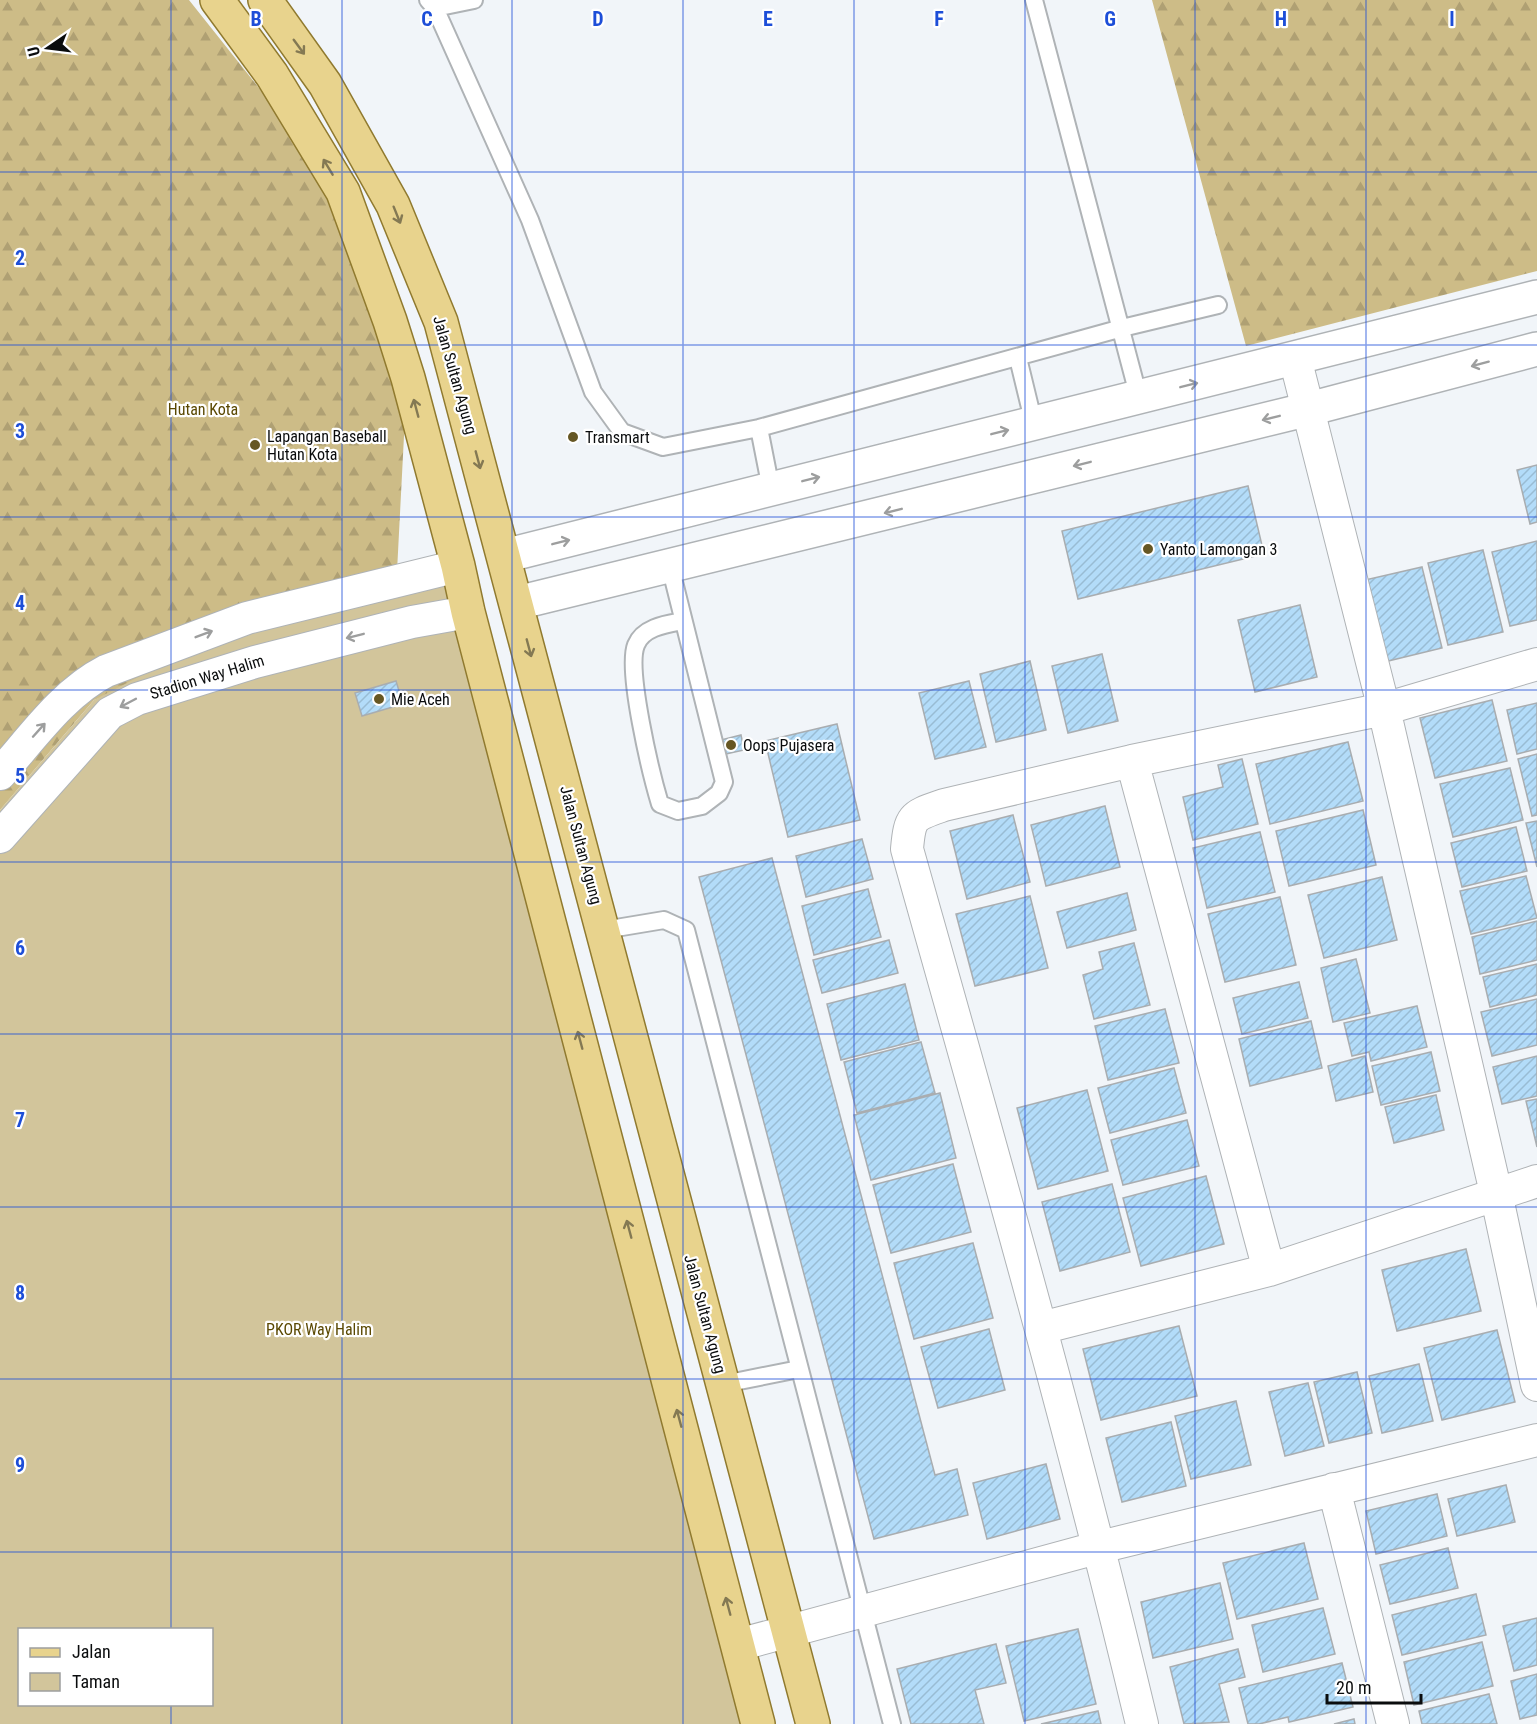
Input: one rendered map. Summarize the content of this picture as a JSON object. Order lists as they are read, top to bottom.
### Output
{
  "streets": {
    "main road": ["Jalan Sultan Agung"],
    "street": ["Stadion Way Halim"]
  },
  "parks": ["Hutan Kota", "PKOR Way Halim"],
  "places": [
    "Transmart",
    "Lapangan Baseball Hutan Kota",
    "Yanto Lamongan 3",
    "Mie Aceh",
    "Oops Pujasera"
  ],
  "legend": ["Jalan", "Taman"],
  "scale_bar": "20 m",
  "north": "left",
  "grid": {
    "columns": [
      "B",
      "C",
      "D",
      "E",
      "F",
      "G",
      "H",
      "I"
    ],
    "rows": [
      "2",
      "3",
      "4",
      "5",
      "6",
      "7",
      "8",
      "9"
    ]
  }
}
